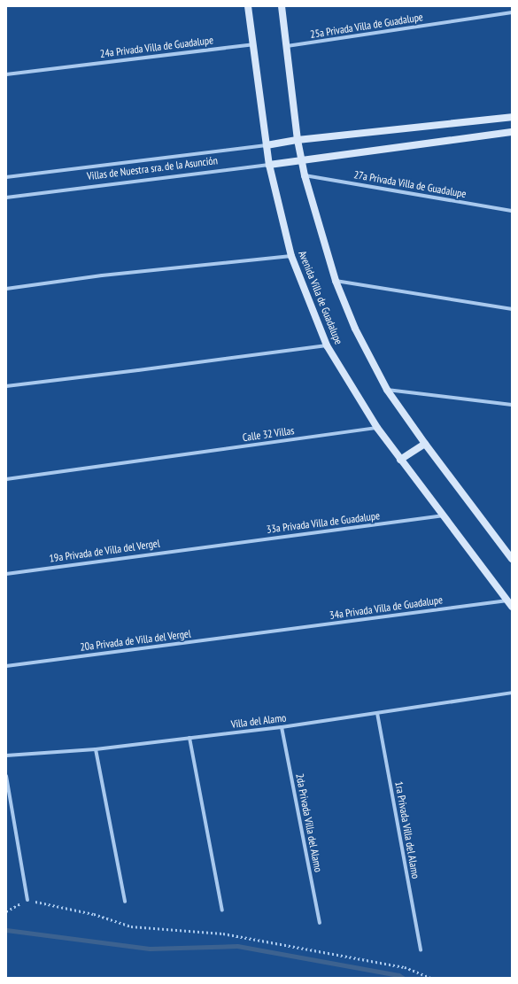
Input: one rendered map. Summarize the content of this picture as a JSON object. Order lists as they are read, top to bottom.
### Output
{
  "streets": {
    "street": [
      "25a Privada Villa de Guadalupe",
      "24a Privada Villa de Guadalupe",
      "Villas de Nuestra sra. de la Asunción",
      "27a Privada Villa de Guadalupe",
      "Avenida Villa de Guadalupe",
      "Calle 32 Villas",
      "33a Privada Villa de Guadalupe",
      "19a Privada de Villa del Vergel",
      "34a Privada Villa de Guadalupe",
      "20a Privada de Villa del Vergel",
      "Villa del Alamo",
      "2da Privada Villa del Alamo",
      "1ra Privada Villa del Alamo"
    ]
  },
  "crossings": [
    ["25a Privada Villa de Guadalupe", "Avenida Villa de Guadalupe"],
    ["24a Privada Villa de Guadalupe", "Avenida Villa de Guadalupe"],
    ["Villas de Nuestra sra. de la Asunción", "Avenida Villa de Guadalupe"],
    ["27a Privada Villa de Guadalupe", "Avenida Villa de Guadalupe"],
    ["Avenida Villa de Guadalupe", "Calle 32 Villas"],
    ["Avenida Villa de Guadalupe", "33a Privada Villa de Guadalupe"],
    ["Avenida Villa de Guadalupe", "34a Privada Villa de Guadalupe"],
    ["33a Privada Villa de Guadalupe", "19a Privada de Villa del Vergel"],
    ["34a Privada Villa de Guadalupe", "20a Privada de Villa del Vergel"],
    ["Villa del Alamo", "2da Privada Villa del Alamo"],
    ["Villa del Alamo", "1ra Privada Villa del Alamo"]
  ]
}
